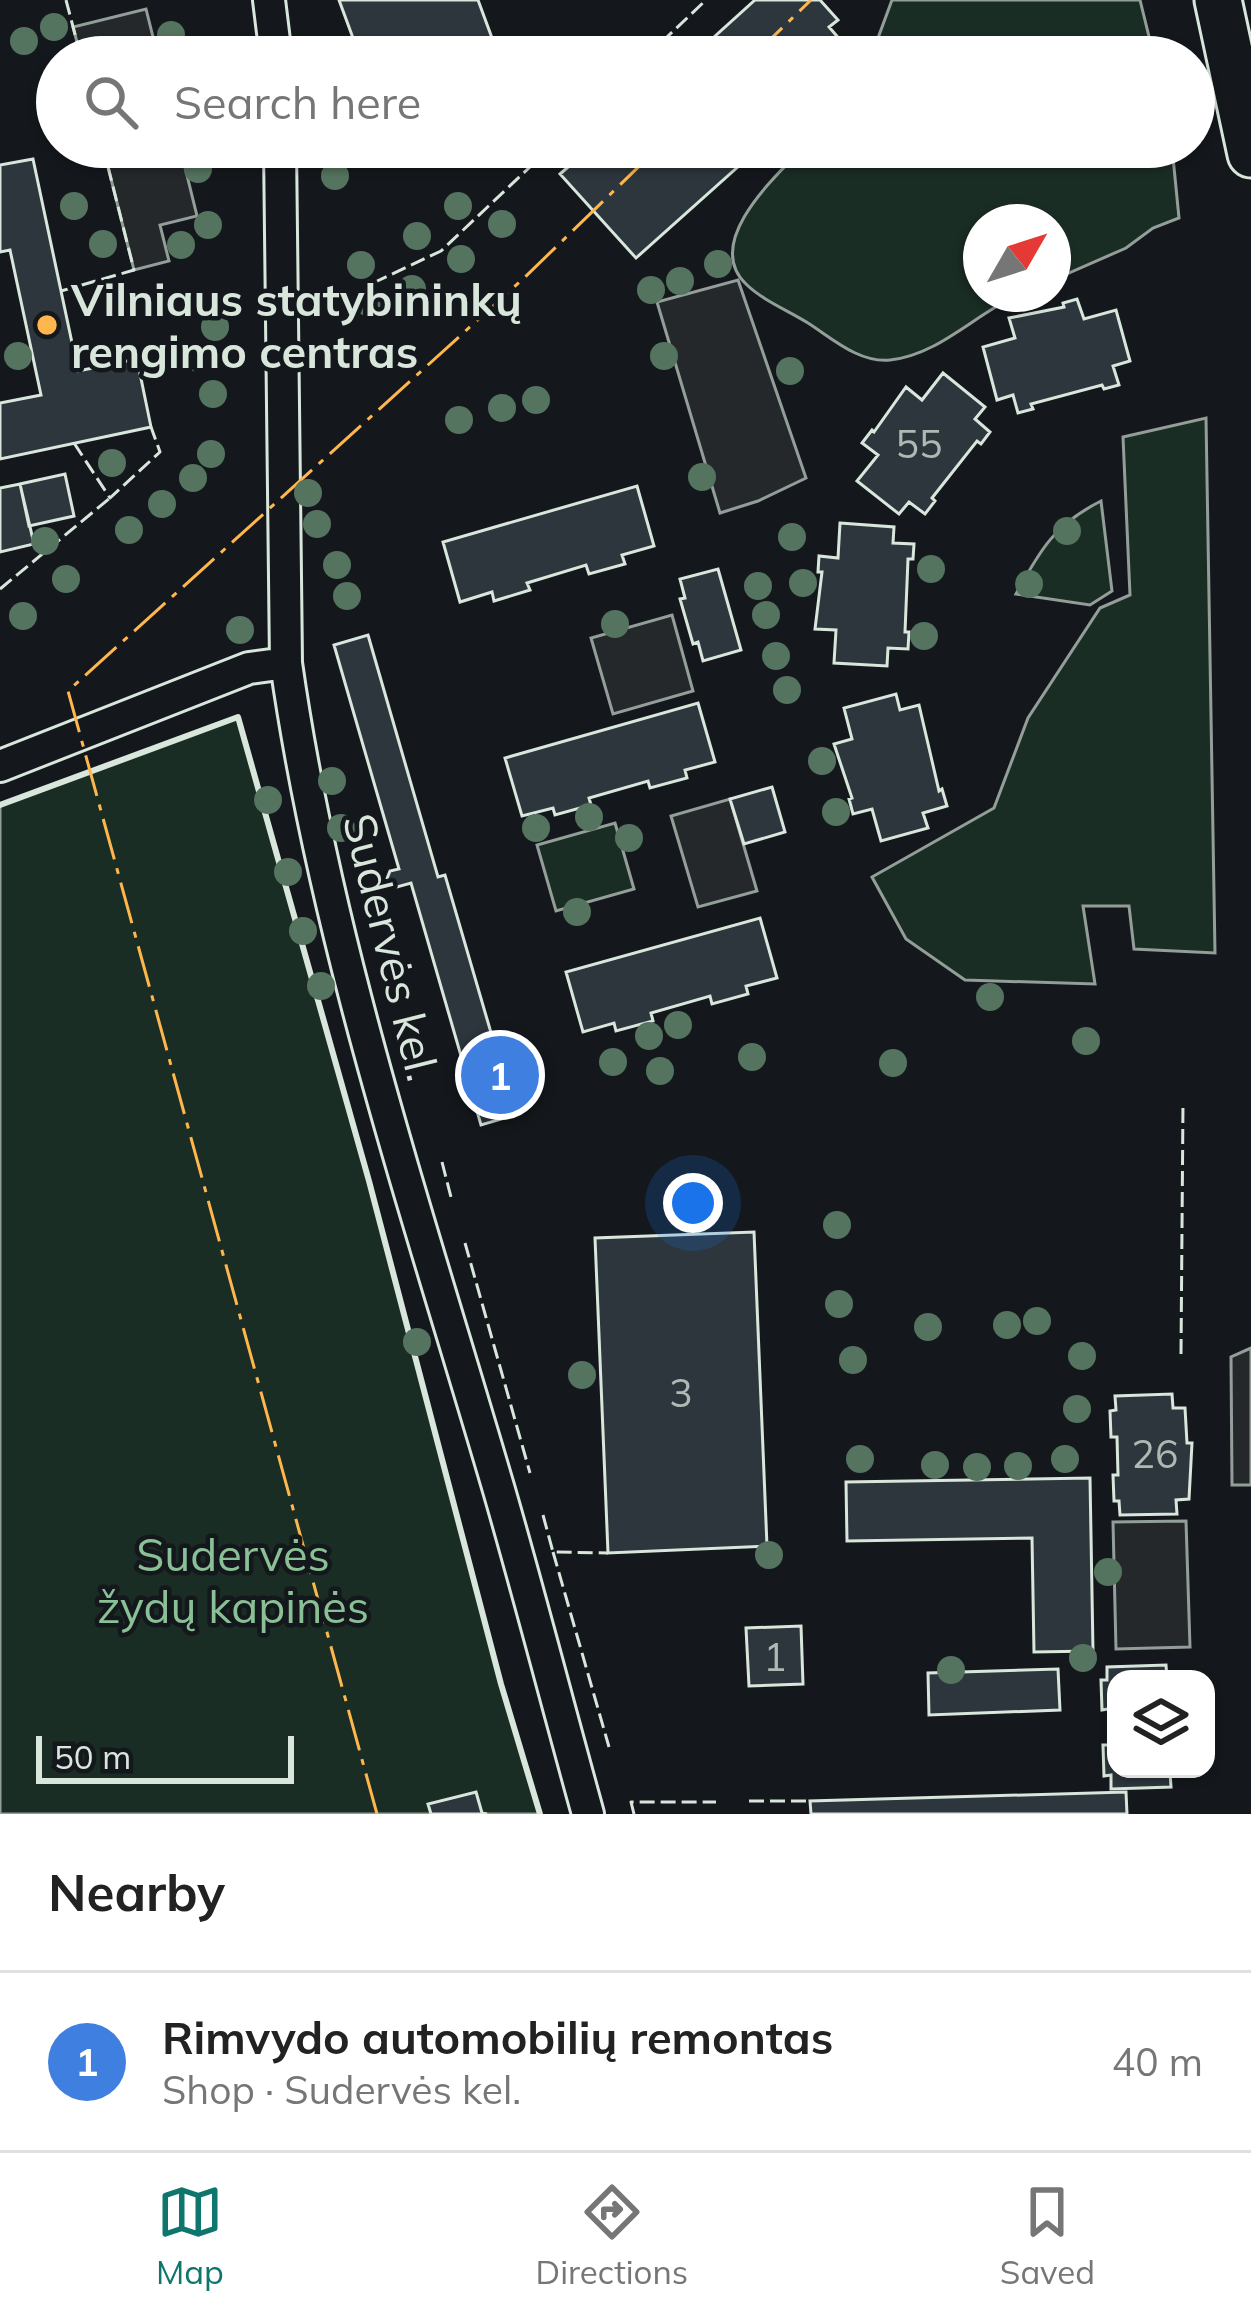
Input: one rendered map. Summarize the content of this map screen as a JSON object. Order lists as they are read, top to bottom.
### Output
{
  "streets": {
    "street": ["Sudervės kel."]
  },
  "parks": ["Sudervės žydų kapinės"],
  "places": ["Vilniaus statybininkų rengimo centras"],
  "house_numbers": [
    "55",
    "3",
    "26",
    "1"
  ],
  "scale_bar": "50 m",
  "north": "top right",
  "page": {
    "search": "Search here",
    "pins": "1",
    "scale": "50 m",
    "heading": "Nearby",
    "list": [
      {
        "mark": "1",
        "name": "Rimvydo automobilių remontas",
        "note": "Shop · Sudervės kel.",
        "value": "40 m"
      }
    ],
    "nav": ["Map", "Directions", "Saved"]
  }
}
